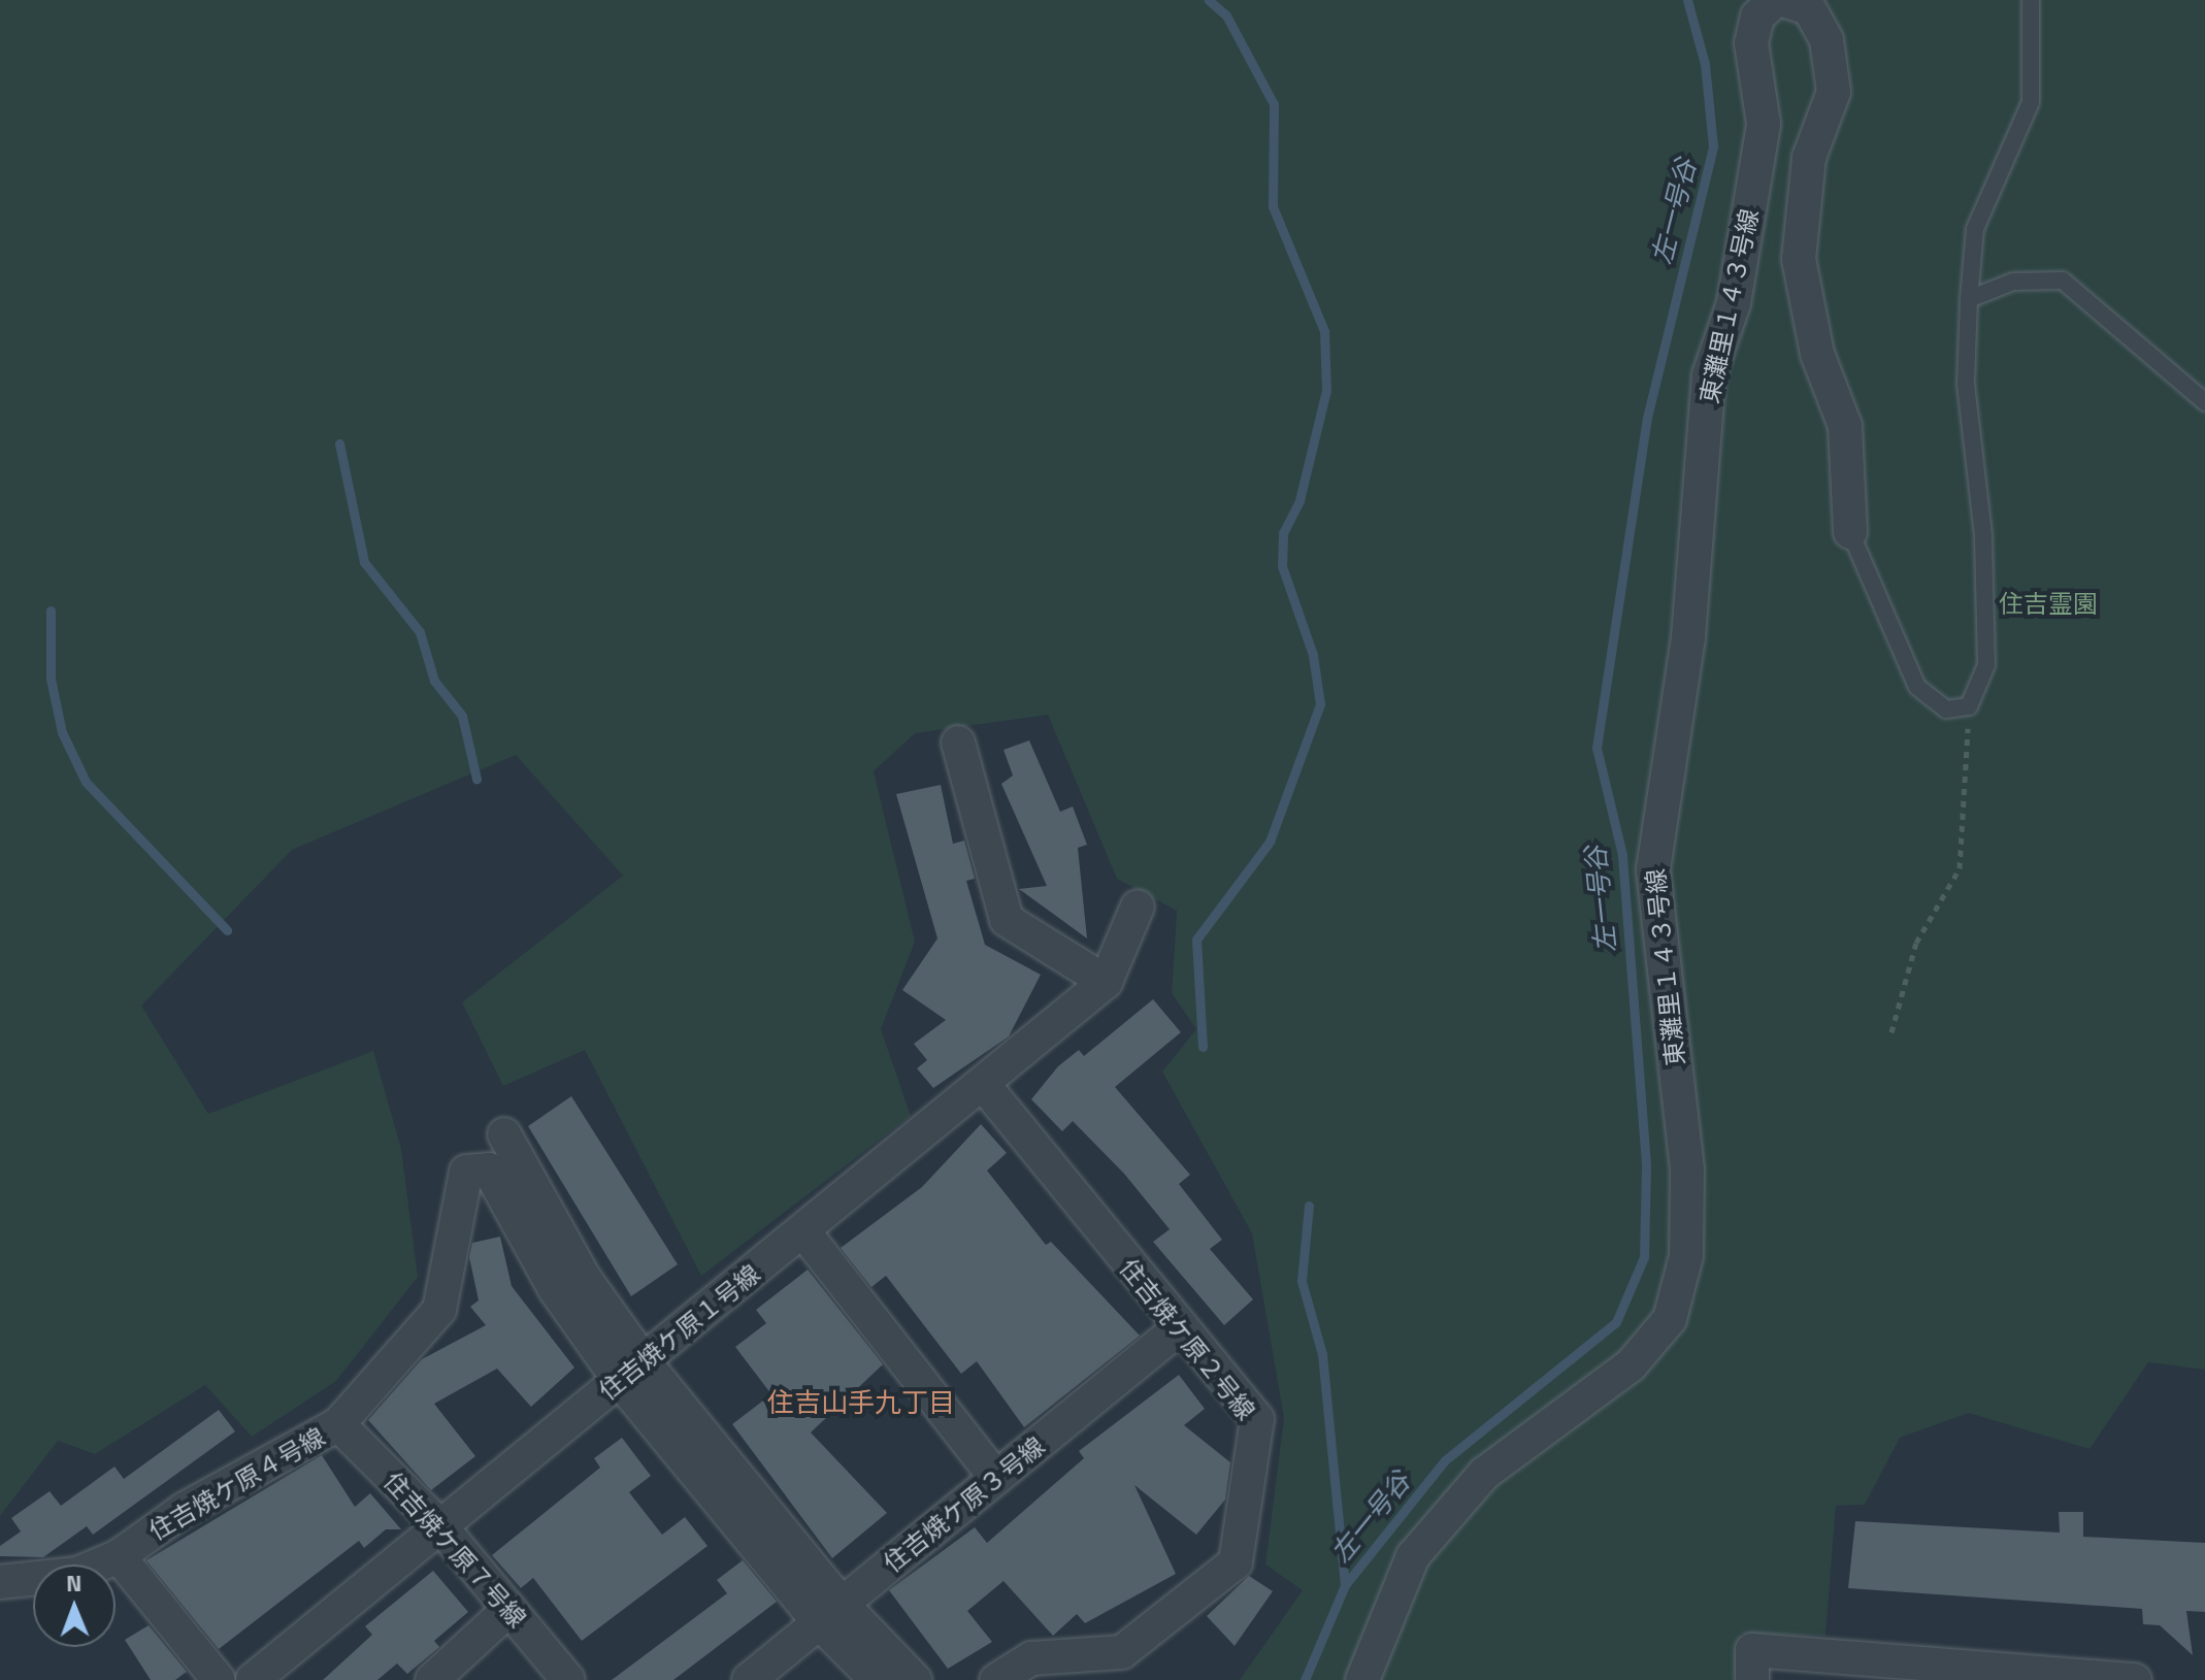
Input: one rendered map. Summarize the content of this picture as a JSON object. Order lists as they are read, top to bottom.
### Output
{
  "streets": {
    "street": [
      "東灘里１４３号線",
      "住吉焼ケ原１号線",
      "住吉焼ケ原２号線",
      "住吉焼ケ原４号線",
      "住吉焼ケ原３号線",
      "住吉焼ケ原７号線"
    ]
  },
  "crossings": [
    ["住吉焼ケ原１号線", "住吉焼ケ原２号線"],
    ["住吉焼ケ原１号線", "住吉焼ケ原４号線"],
    ["住吉焼ケ原１号線", "住吉焼ケ原７号線"],
    ["住吉焼ケ原２号線", "住吉焼ケ原３号線"],
    ["住吉焼ケ原４号線", "住吉焼ケ原７号線"]
  ],
  "districts": ["住吉山手九丁目"],
  "water": ["左一号谷"],
  "parks": ["住吉霊園"],
  "north": "top"
}
